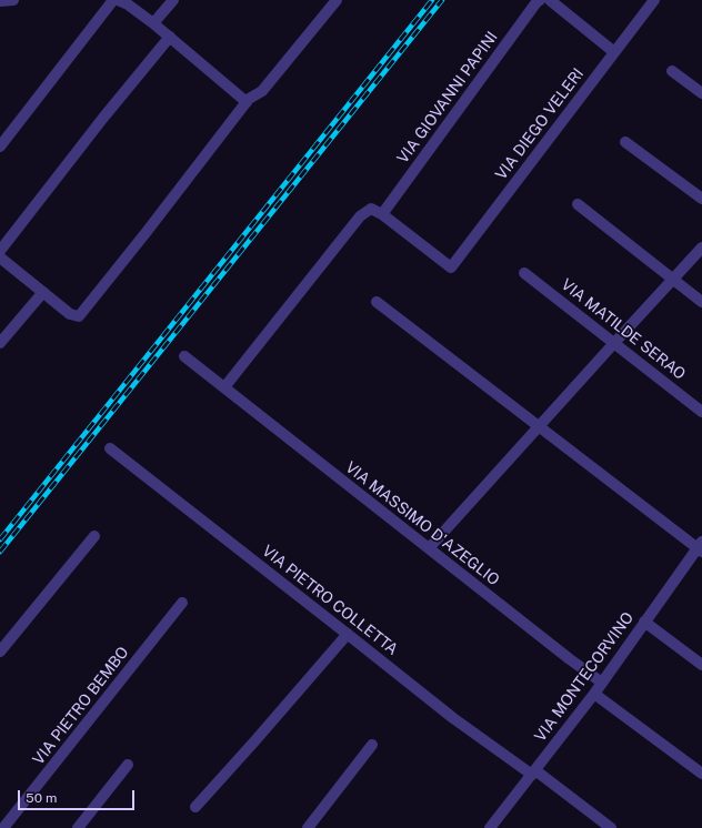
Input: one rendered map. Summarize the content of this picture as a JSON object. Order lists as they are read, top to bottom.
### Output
{
  "streets": {
    "street": [
      "VIA GIOVANNI PAPINI",
      "VIA DIEGO VELERI",
      "VIA MATILDE SERAO",
      "VIA MASSIMO D'AZEGLIO",
      "VIA PIETRO COLLETTA",
      "VIA MONTECORVINO",
      "VIA PIETRO BEMBO"
    ]
  },
  "crossings": [
    ["VIA GIOVANNI PAPINI", "VIA DIEGO VELERI"],
    ["VIA MASSIMO D'AZEGLIO", "VIA MONTECORVINO"],
    ["VIA PIETRO COLLETTA", "VIA MONTECORVINO"]
  ],
  "scale_bar": "50 m"
}
